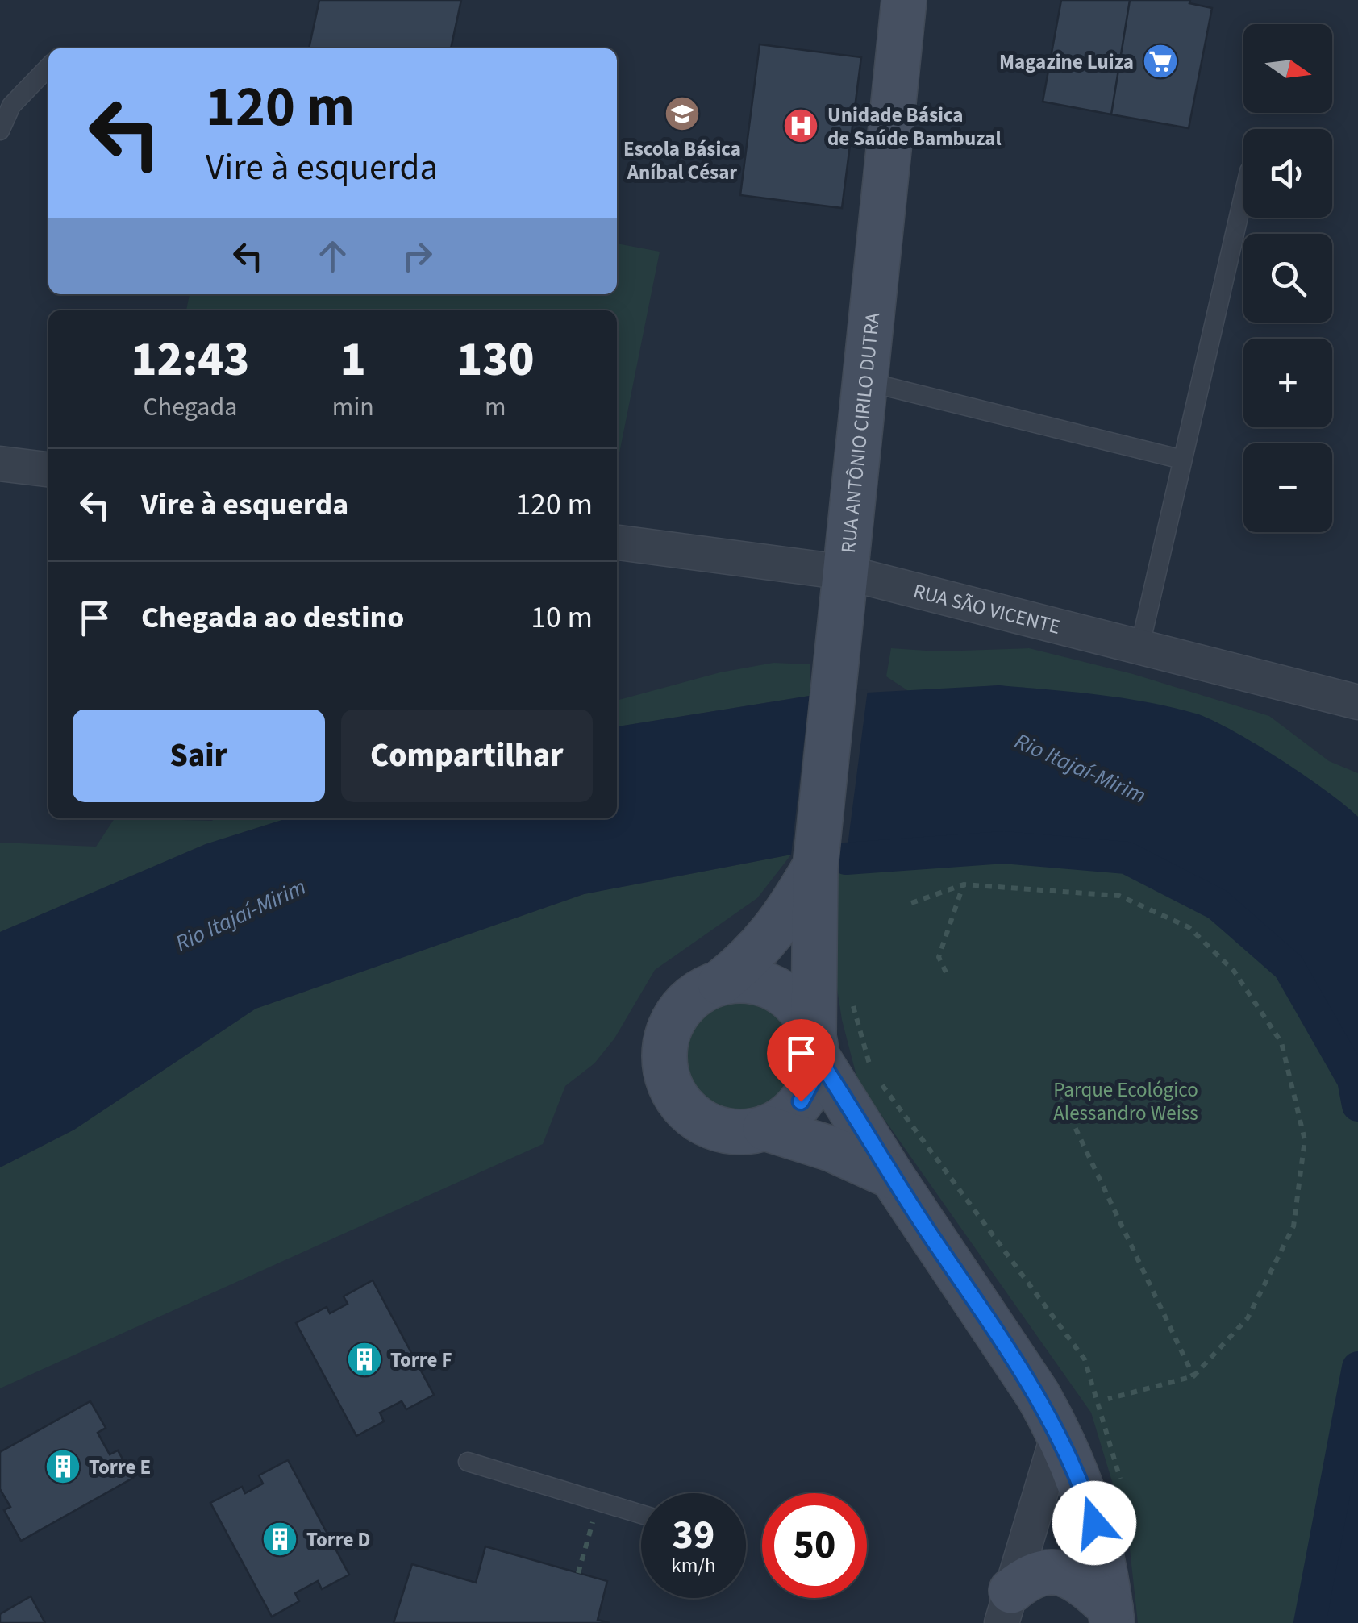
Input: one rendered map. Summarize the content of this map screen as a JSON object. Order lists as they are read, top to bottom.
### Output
{
  "streets": {
    "main road": ["RUA ANTÔNIO CIRILO DUTRA"],
    "street": ["RUA SÃO VICENTE"]
  },
  "crossings": [
    ["RUA ANTÔNIO CIRILO DUTRA", "RUA SÃO VICENTE"]
  ],
  "water": ["Rio Itajaí-Mirim"],
  "parks": ["Parque Ecológico Alessandro Weiss"],
  "places": {
    "supermarket": ["Magazine Luiza"],
    "school or university": ["Escola Básica Aníbal César"],
    "hospital": ["Unidade Básica de Saúde Bambuzal"],
    "building": ["Torre F", "Torre E", "Torre D"]
  },
  "north": "right",
  "page": {
    "map_buttons": ["+", "−"],
    "turn": ["120 m", "Vire à esquerda"],
    "eta": [
      "12:43",
      "Chegada",
      "1",
      "min",
      "130",
      "m"
    ],
    "list": [
      {
        "name": "Vire à esquerda",
        "value": "120 m"
      },
      {
        "name": "Chegada ao destino",
        "value": "10 m"
      }
    ],
    "buttons": ["Sair", "Compartilhar"],
    "speed": "39 km/h",
    "limit": "50"
  }
}
